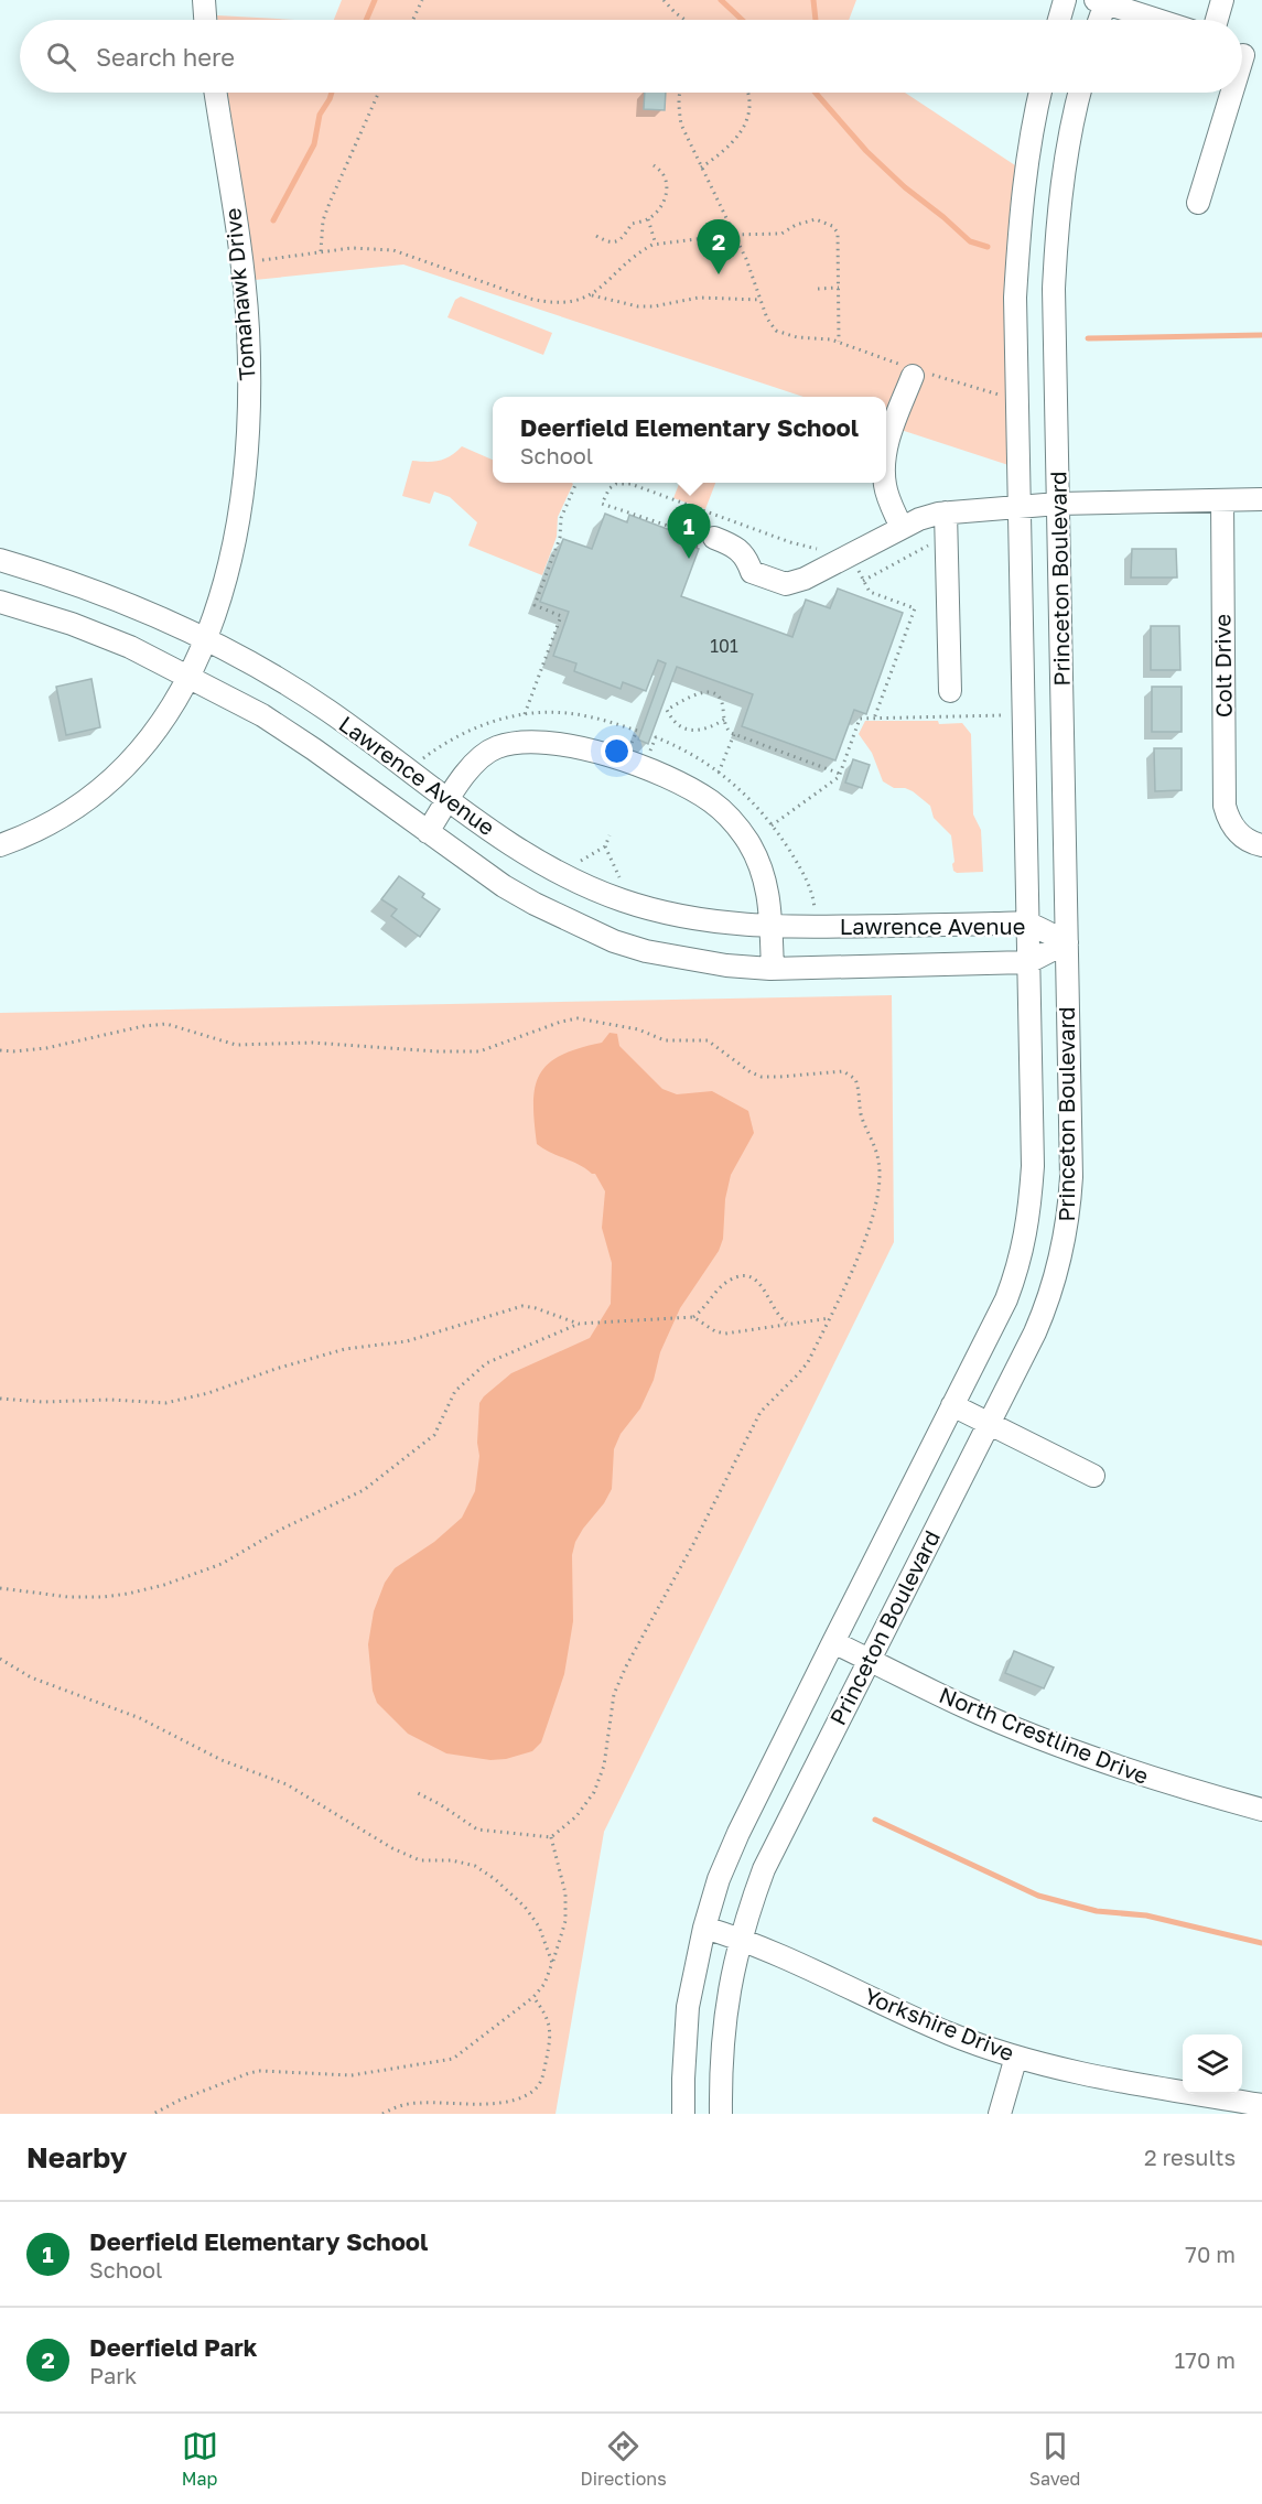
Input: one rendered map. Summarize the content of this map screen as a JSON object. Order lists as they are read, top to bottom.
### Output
{
  "streets": {
    "street": [
      "Tomahawk Drive",
      "Princeton Boulevard",
      "Colt Drive",
      "Lawrence Avenue",
      "North Crestline Drive",
      "Yorkshire Drive"
    ]
  },
  "crossings": [
    ["Tomahawk Drive", "Lawrence Avenue"],
    ["Princeton Boulevard", "Lawrence Avenue"],
    ["Princeton Boulevard", "North Crestline Drive"],
    ["Princeton Boulevard", "Yorkshire Drive"]
  ],
  "house_numbers": ["101"],
  "page": {
    "search": "Search here",
    "pins": ["2", "1"],
    "popup": ["Deerfield Elementary School", "School"],
    "heading": ["Nearby", "2 results"],
    "list": [
      {
        "mark": "1",
        "name": "Deerfield Elementary School",
        "note": "School",
        "value": "70 m"
      },
      {
        "mark": "2",
        "name": "Deerfield Park",
        "note": "Park",
        "value": "170 m"
      }
    ],
    "nav": ["Map", "Directions", "Saved"]
  }
}
